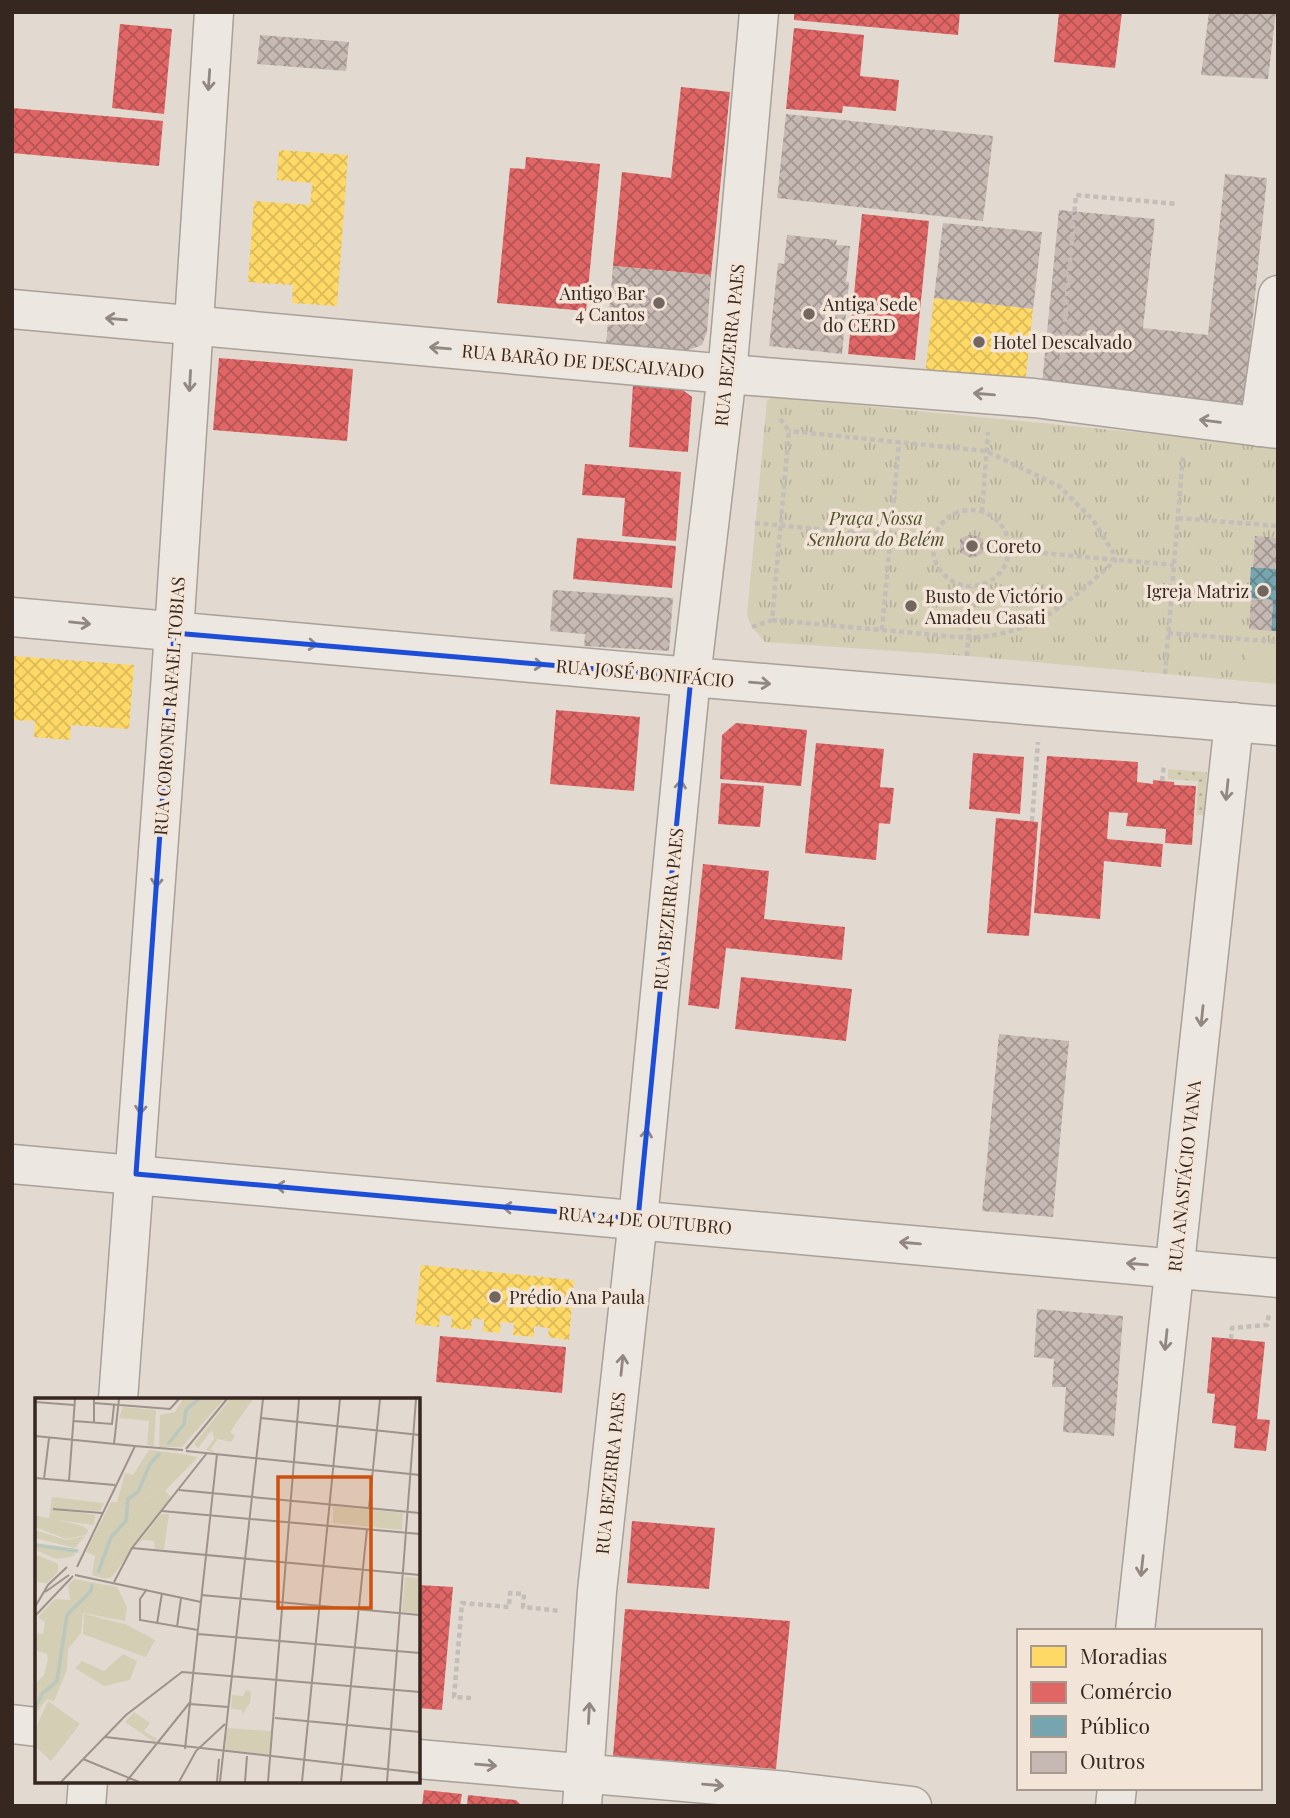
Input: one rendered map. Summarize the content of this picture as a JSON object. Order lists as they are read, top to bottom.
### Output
{
  "streets": {
    "street": [
      "RUA BEZERRA PAES",
      "RUA BARÃO DE DESCALVADO",
      "RUA JOSÉ BONIFÁCIO",
      "RUA CORONEL RAFAEL TOBIAS",
      "RUA ANASTÁCIO VIANA",
      "RUA 24 DE OUTUBRO"
    ]
  },
  "crossings": [
    ["RUA BEZERRA PAES", "RUA BARÃO DE DESCALVADO"],
    ["RUA BEZERRA PAES", "RUA JOSÉ BONIFÁCIO"],
    ["RUA BEZERRA PAES", "RUA 24 DE OUTUBRO"],
    ["RUA BARÃO DE DESCALVADO", "RUA CORONEL RAFAEL TOBIAS"],
    ["RUA JOSÉ BONIFÁCIO", "RUA CORONEL RAFAEL TOBIAS"],
    ["RUA JOSÉ BONIFÁCIO", "RUA ANASTÁCIO VIANA"],
    ["RUA CORONEL RAFAEL TOBIAS", "RUA 24 DE OUTUBRO"],
    ["RUA ANASTÁCIO VIANA", "RUA 24 DE OUTUBRO"]
  ],
  "one_way": [
    "RUA BEZERRA PAES",
    "RUA BARÃO DE DESCALVADO",
    "RUA JOSÉ BONIFÁCIO",
    "RUA CORONEL RAFAEL TOBIAS",
    "RUA ANASTÁCIO VIANA",
    "RUA 24 DE OUTUBRO"
  ],
  "parks": ["Praça Nossa Senhora do Belém"],
  "places": [
    "Antigo Bar 4 Cantos",
    "Antiga Sede do CERD",
    "Hotel Descalvado",
    "Coreto",
    "Igreja Matriz",
    "Busto de Victório Amadeu Casati",
    "Prédio Ana Paula"
  ],
  "legend": [
    "Moradias",
    "Comércio",
    "Público",
    "Outros"
  ]
}
